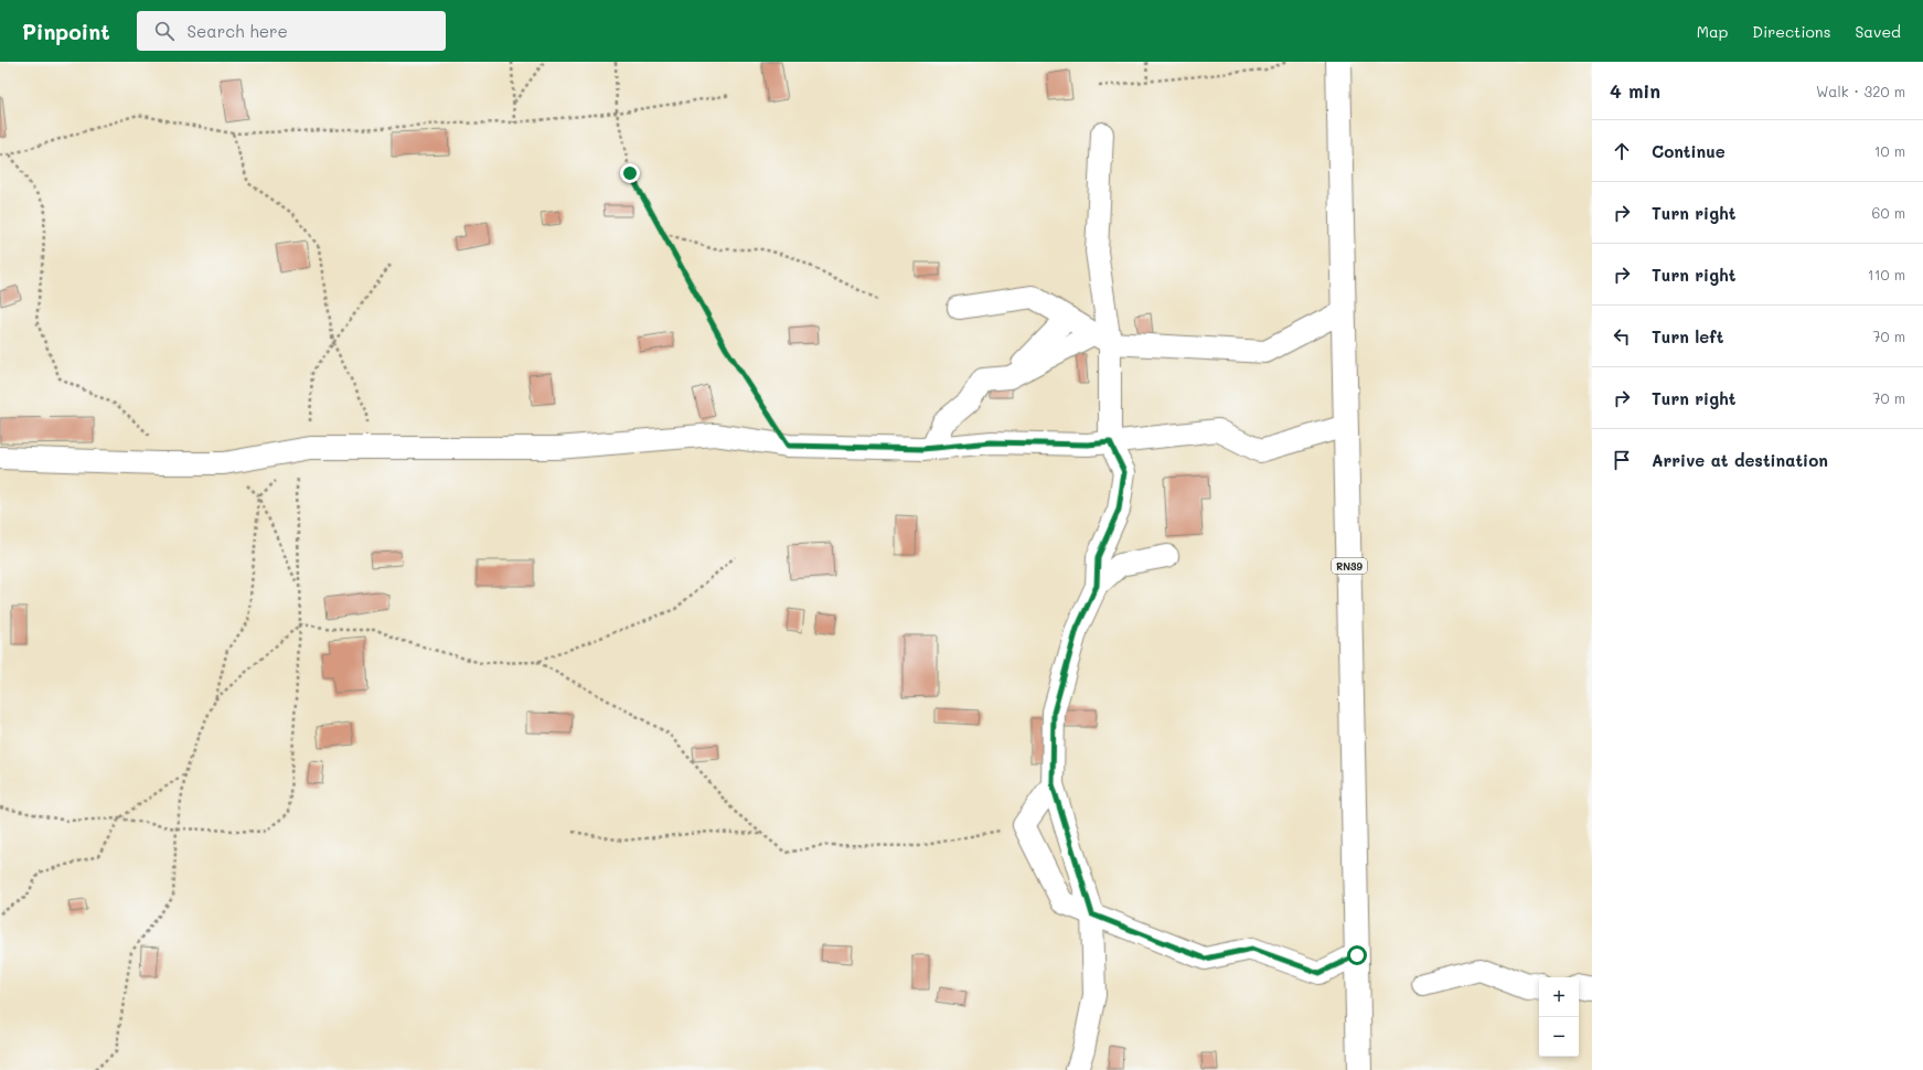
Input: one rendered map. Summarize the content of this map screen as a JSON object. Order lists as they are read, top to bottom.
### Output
{
  "streets": {
    "highway": ["RN39"]
  },
  "page": {
    "header": "Pinpoint",
    "search": "Search here",
    "nav": ["Map", "Directions", "Saved"],
    "heading": ["4 min", "Walk · 320 m"],
    "list": [
      ["Continue", "10 m"],
      ["Turn right", "60 m"],
      ["Turn right", "110 m"],
      ["Turn left", "70 m"],
      ["Turn right", "70 m"],
      "Arrive at destination"
    ],
    "map_buttons": ["+", "−"]
  }
}
